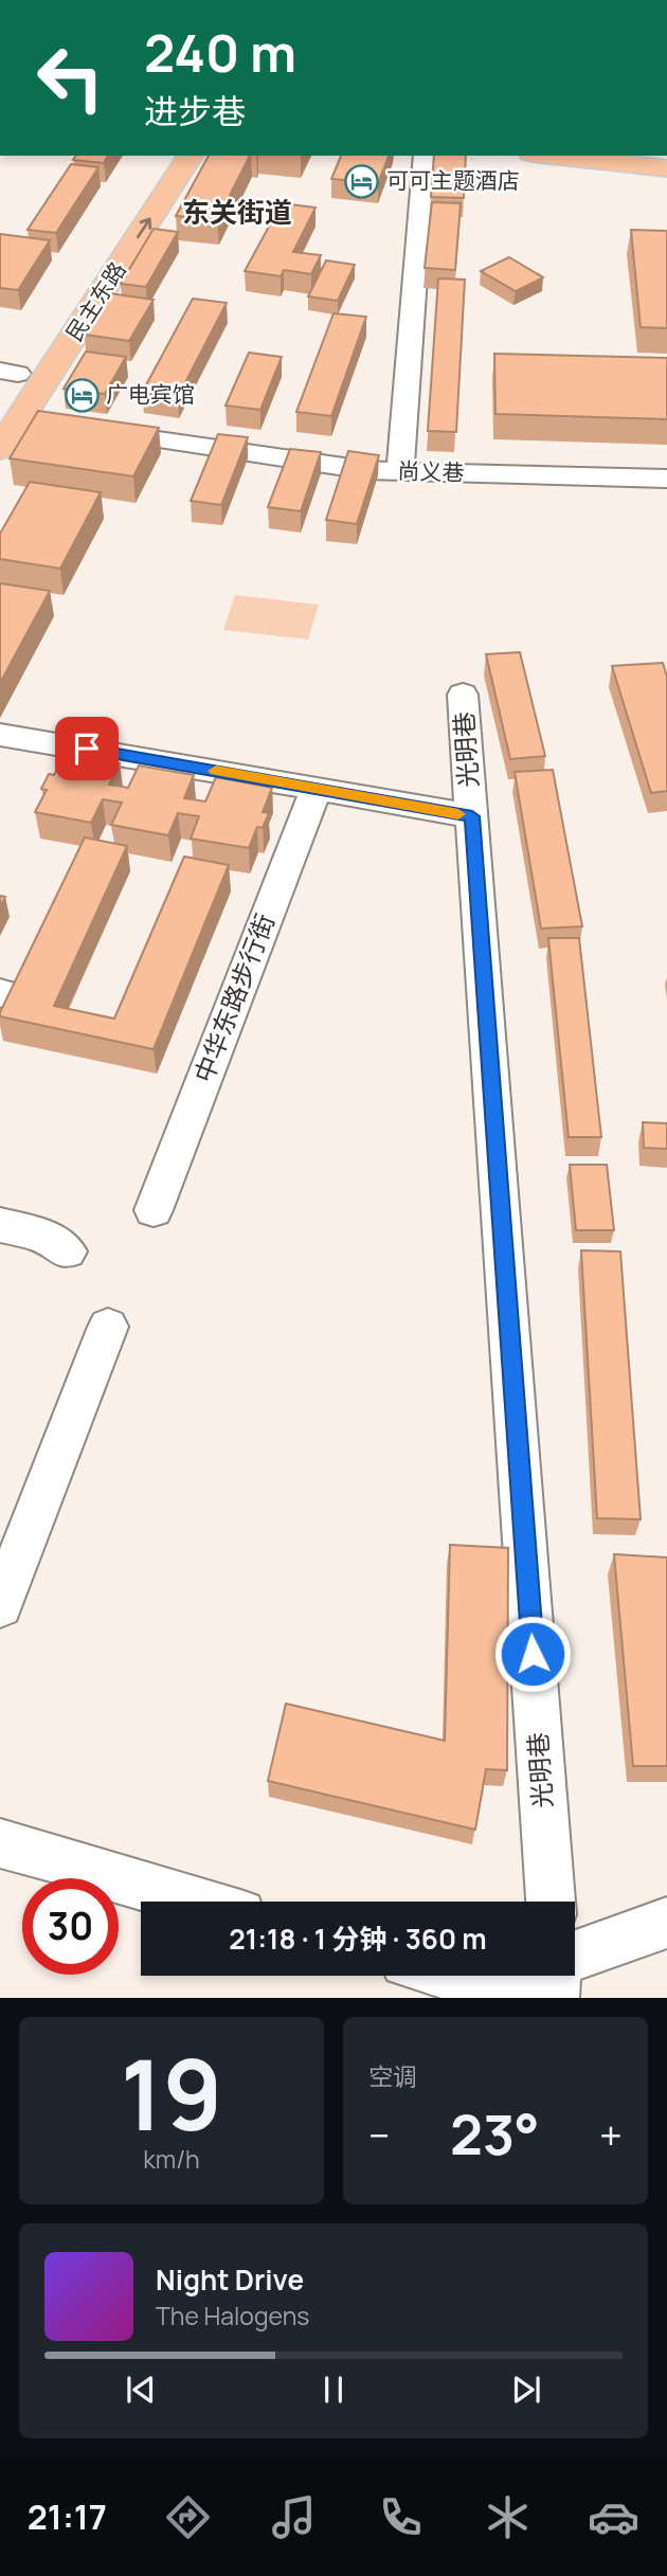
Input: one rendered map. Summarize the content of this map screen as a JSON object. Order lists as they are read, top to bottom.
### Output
{
  "streets": {
    "main road": ["民主东路"],
    "street": ["尚义巷", "光明巷", "中华东路步行街"]
  },
  "districts": ["东关街道"],
  "places": {
    "hotel": ["可可主题酒店", "广电宾馆"]
  },
  "page": {
    "turn": ["240 m", "进步巷"],
    "limit": "30",
    "trip": "21:18 · 1 分钟 · 360 m",
    "tile": [
      ["19", "km/h"],
      "空调"
    ],
    "heat": ["−", "23°", "+"],
    "song": ["Night Drive", "The Halogens"],
    "tabs": "21:17"
  }
}
